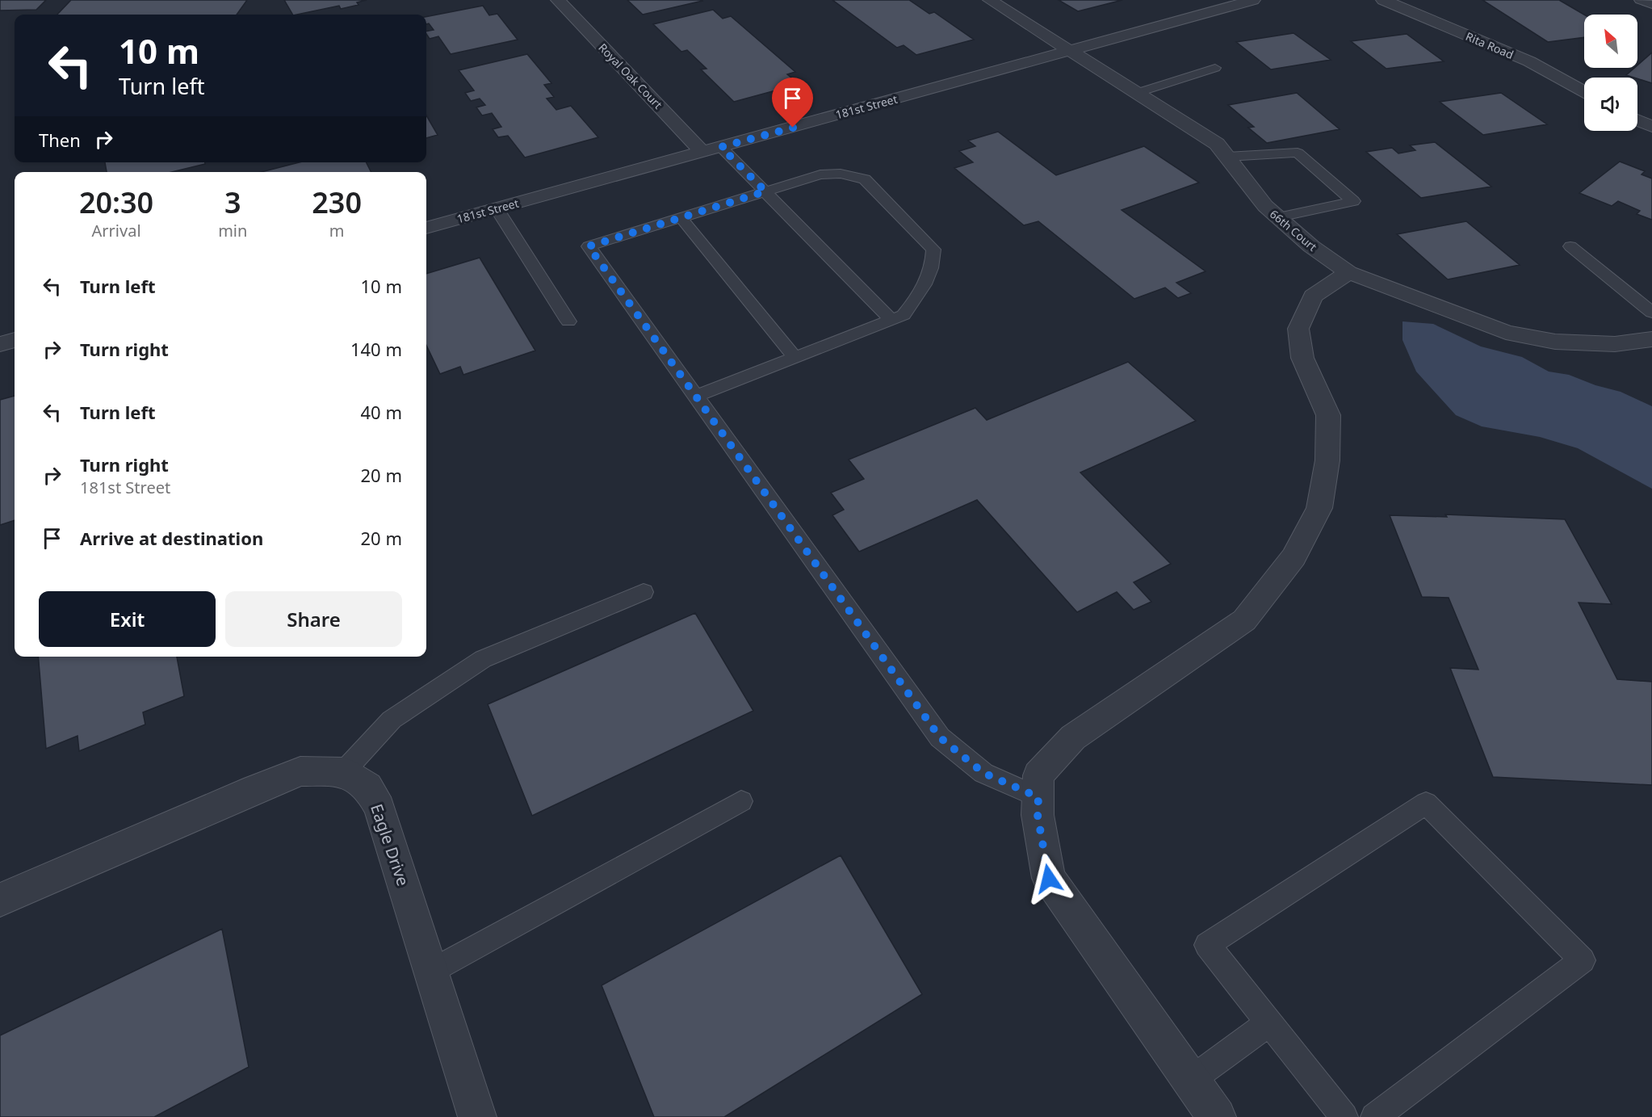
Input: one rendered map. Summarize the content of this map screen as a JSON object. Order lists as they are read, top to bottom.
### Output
{
  "streets": {
    "street": [
      "Rita Road",
      "Royal Oak Court",
      "181st Street",
      "66th Court",
      "Eagle Drive"
    ]
  },
  "crossings": [
    ["Royal Oak Court", "181st Street"],
    ["181st Street", "66th Court"]
  ],
  "north": "top left",
  "page": {
    "turn": ["10 m", "Turn left"],
    "then": "Then",
    "eta": [
      "20:30",
      "Arrival",
      "3",
      "min",
      "230",
      "m"
    ],
    "list": [
      {
        "name": "Turn left",
        "value": "10 m"
      },
      {
        "name": "Turn right",
        "value": "140 m"
      },
      {
        "name": "Turn left",
        "value": "40 m"
      },
      {
        "name": "Turn right",
        "note": "181st Street",
        "value": "20 m"
      },
      {
        "name": "Arrive at destination",
        "value": "20 m"
      }
    ],
    "buttons": ["Exit", "Share"]
  }
}
